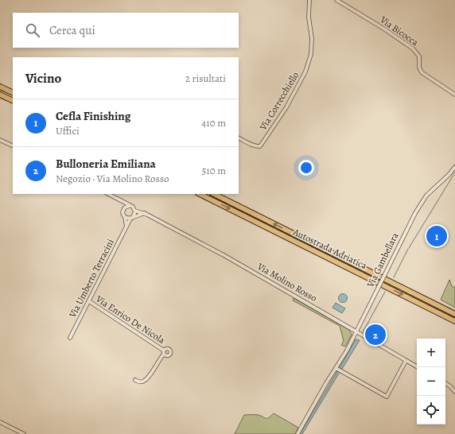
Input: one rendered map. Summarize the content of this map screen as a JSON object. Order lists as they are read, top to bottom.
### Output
{
  "streets": {
    "highway": ["Autostrada Adriatica"],
    "street": [
      "Via Bicocca",
      "Via Correcchiello",
      "Via Gambellara",
      "Via Umberto Terracini",
      "Via Molino Rosso",
      "Via Enrico De Nicola"
    ]
  },
  "crossings": [
    ["Via Gambellara", "Via Molino Rosso"],
    ["Via Umberto Terracini", "Via Molino Rosso"],
    ["Via Umberto Terracini", "Via Enrico De Nicola"]
  ],
  "page": {
    "search": "Cerca qui",
    "heading": ["Vicino", "2 risultati"],
    "list": [
      {
        "mark": "1",
        "name": "Cefla Finishing",
        "note": "Uffici",
        "value": "410 m"
      },
      {
        "mark": "2",
        "name": "Bulloneria Emiliana",
        "note": "Negozio · Via Molino Rosso",
        "value": "510 m"
      }
    ],
    "pins": ["1", "2"],
    "map_buttons": ["+", "−"]
  }
}
